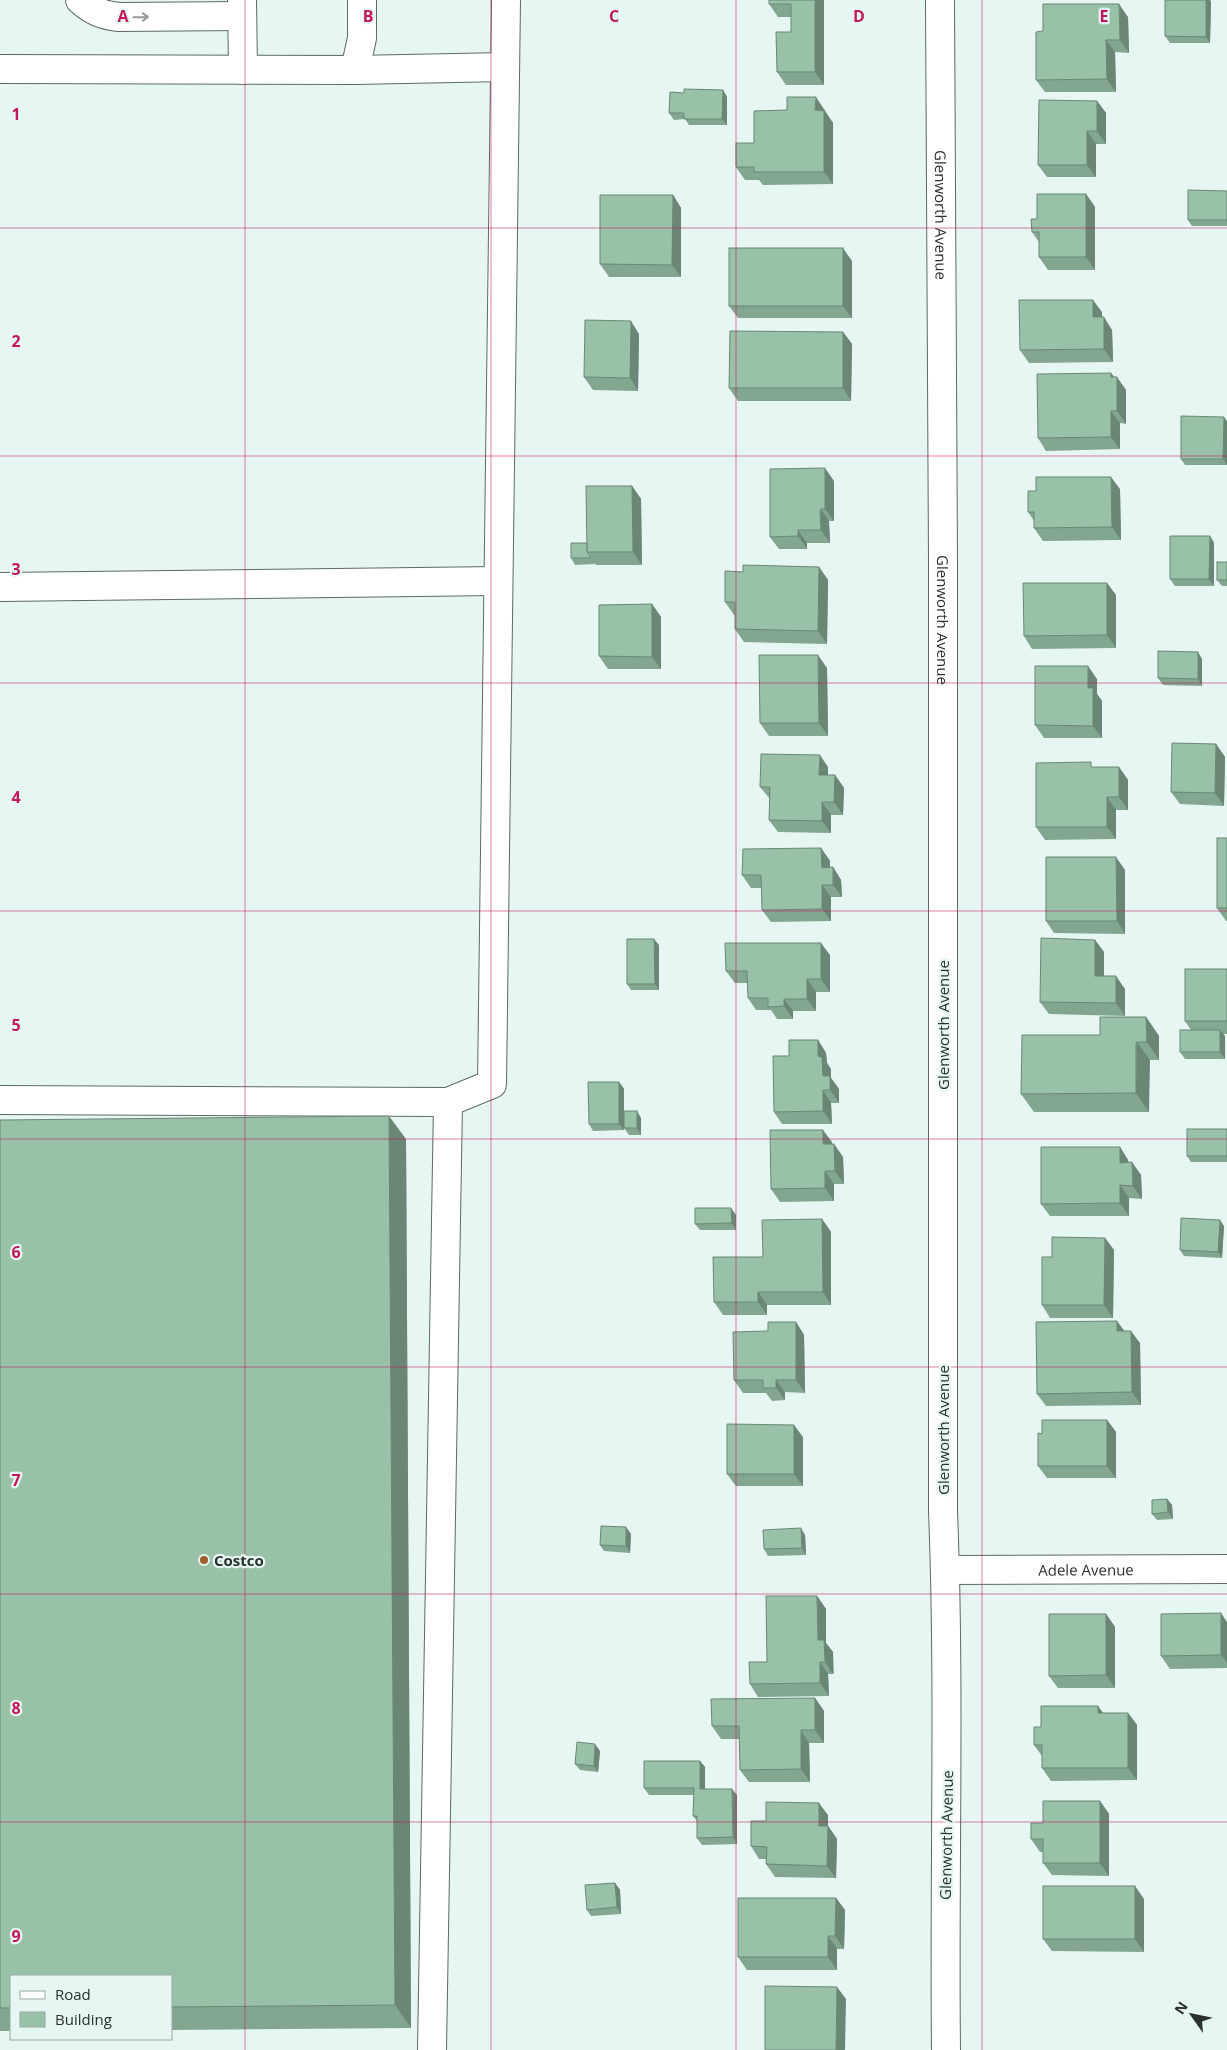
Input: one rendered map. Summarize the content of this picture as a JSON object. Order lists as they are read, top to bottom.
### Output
{
  "streets": {
    "street": ["Glenworth Avenue", "Adele Avenue"]
  },
  "crossings": [
    ["Glenworth Avenue", "Adele Avenue"]
  ],
  "places": ["Costco"],
  "legend": ["Road", "Building"],
  "north": "top left",
  "grid": {
    "columns": [
      "A",
      "B",
      "C",
      "D",
      "E"
    ],
    "rows": [
      "1",
      "2",
      "3",
      "4",
      "5",
      "6",
      "7",
      "8",
      "9"
    ]
  }
}
